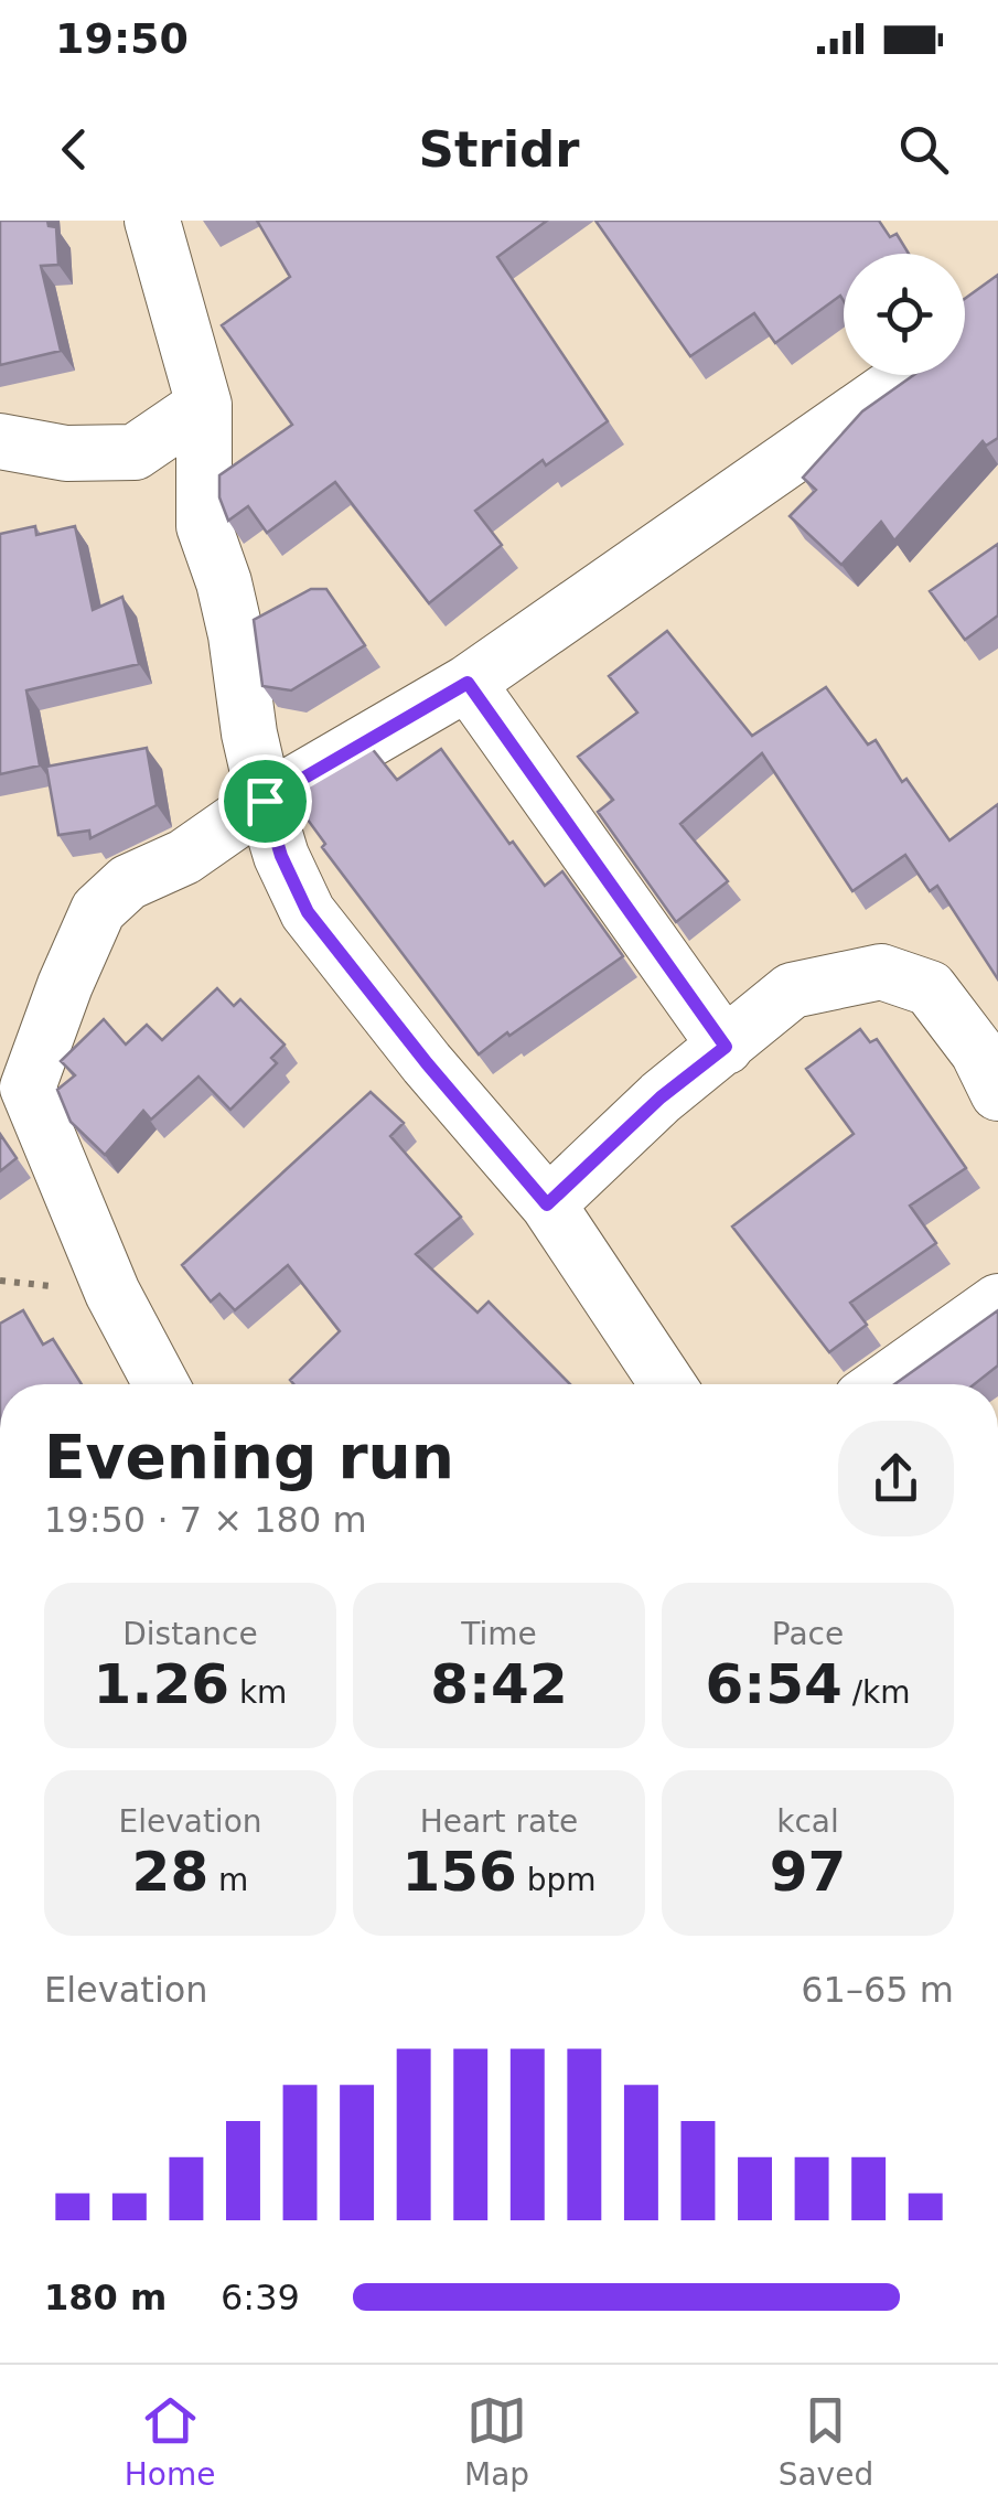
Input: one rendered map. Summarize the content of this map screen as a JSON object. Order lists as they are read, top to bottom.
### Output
{
  "page": {
    "status": "19:50",
    "header": "Stridr",
    "heading": ["Evening run", "19:50 · 7 × 180 m"],
    "stats": [
      ["Distance", "1.26 km"],
      ["Time", "8:42"],
      ["Pace", "6:54 /km"],
      ["Elevation", "28 m"],
      ["Heart rate", "156 bpm"],
      ["kcal", "97"]
    ],
    "chart": ["Elevation", "61–65 m"],
    "list": [
      {
        "name": "180 m",
        "note": "6:39"
      }
    ],
    "tabs": ["Home", "Map", "Saved"]
  }
}
